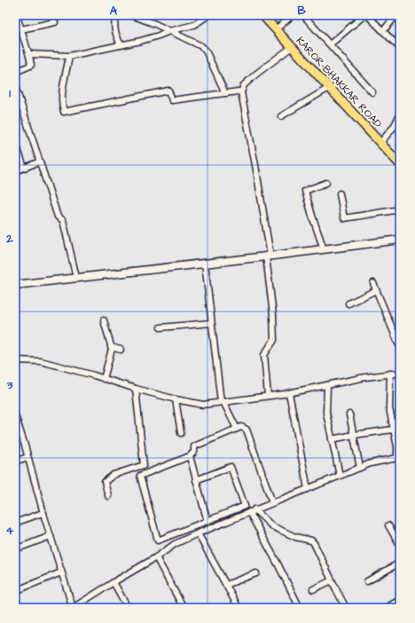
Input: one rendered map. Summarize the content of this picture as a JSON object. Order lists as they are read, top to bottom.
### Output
{
  "streets": {
    "main road": ["KAROR-BHAKKAR ROAD"]
  },
  "grid": {
    "columns": ["A", "B"],
    "rows": [
      "1",
      "2",
      "3",
      "4"
    ]
  }
}
